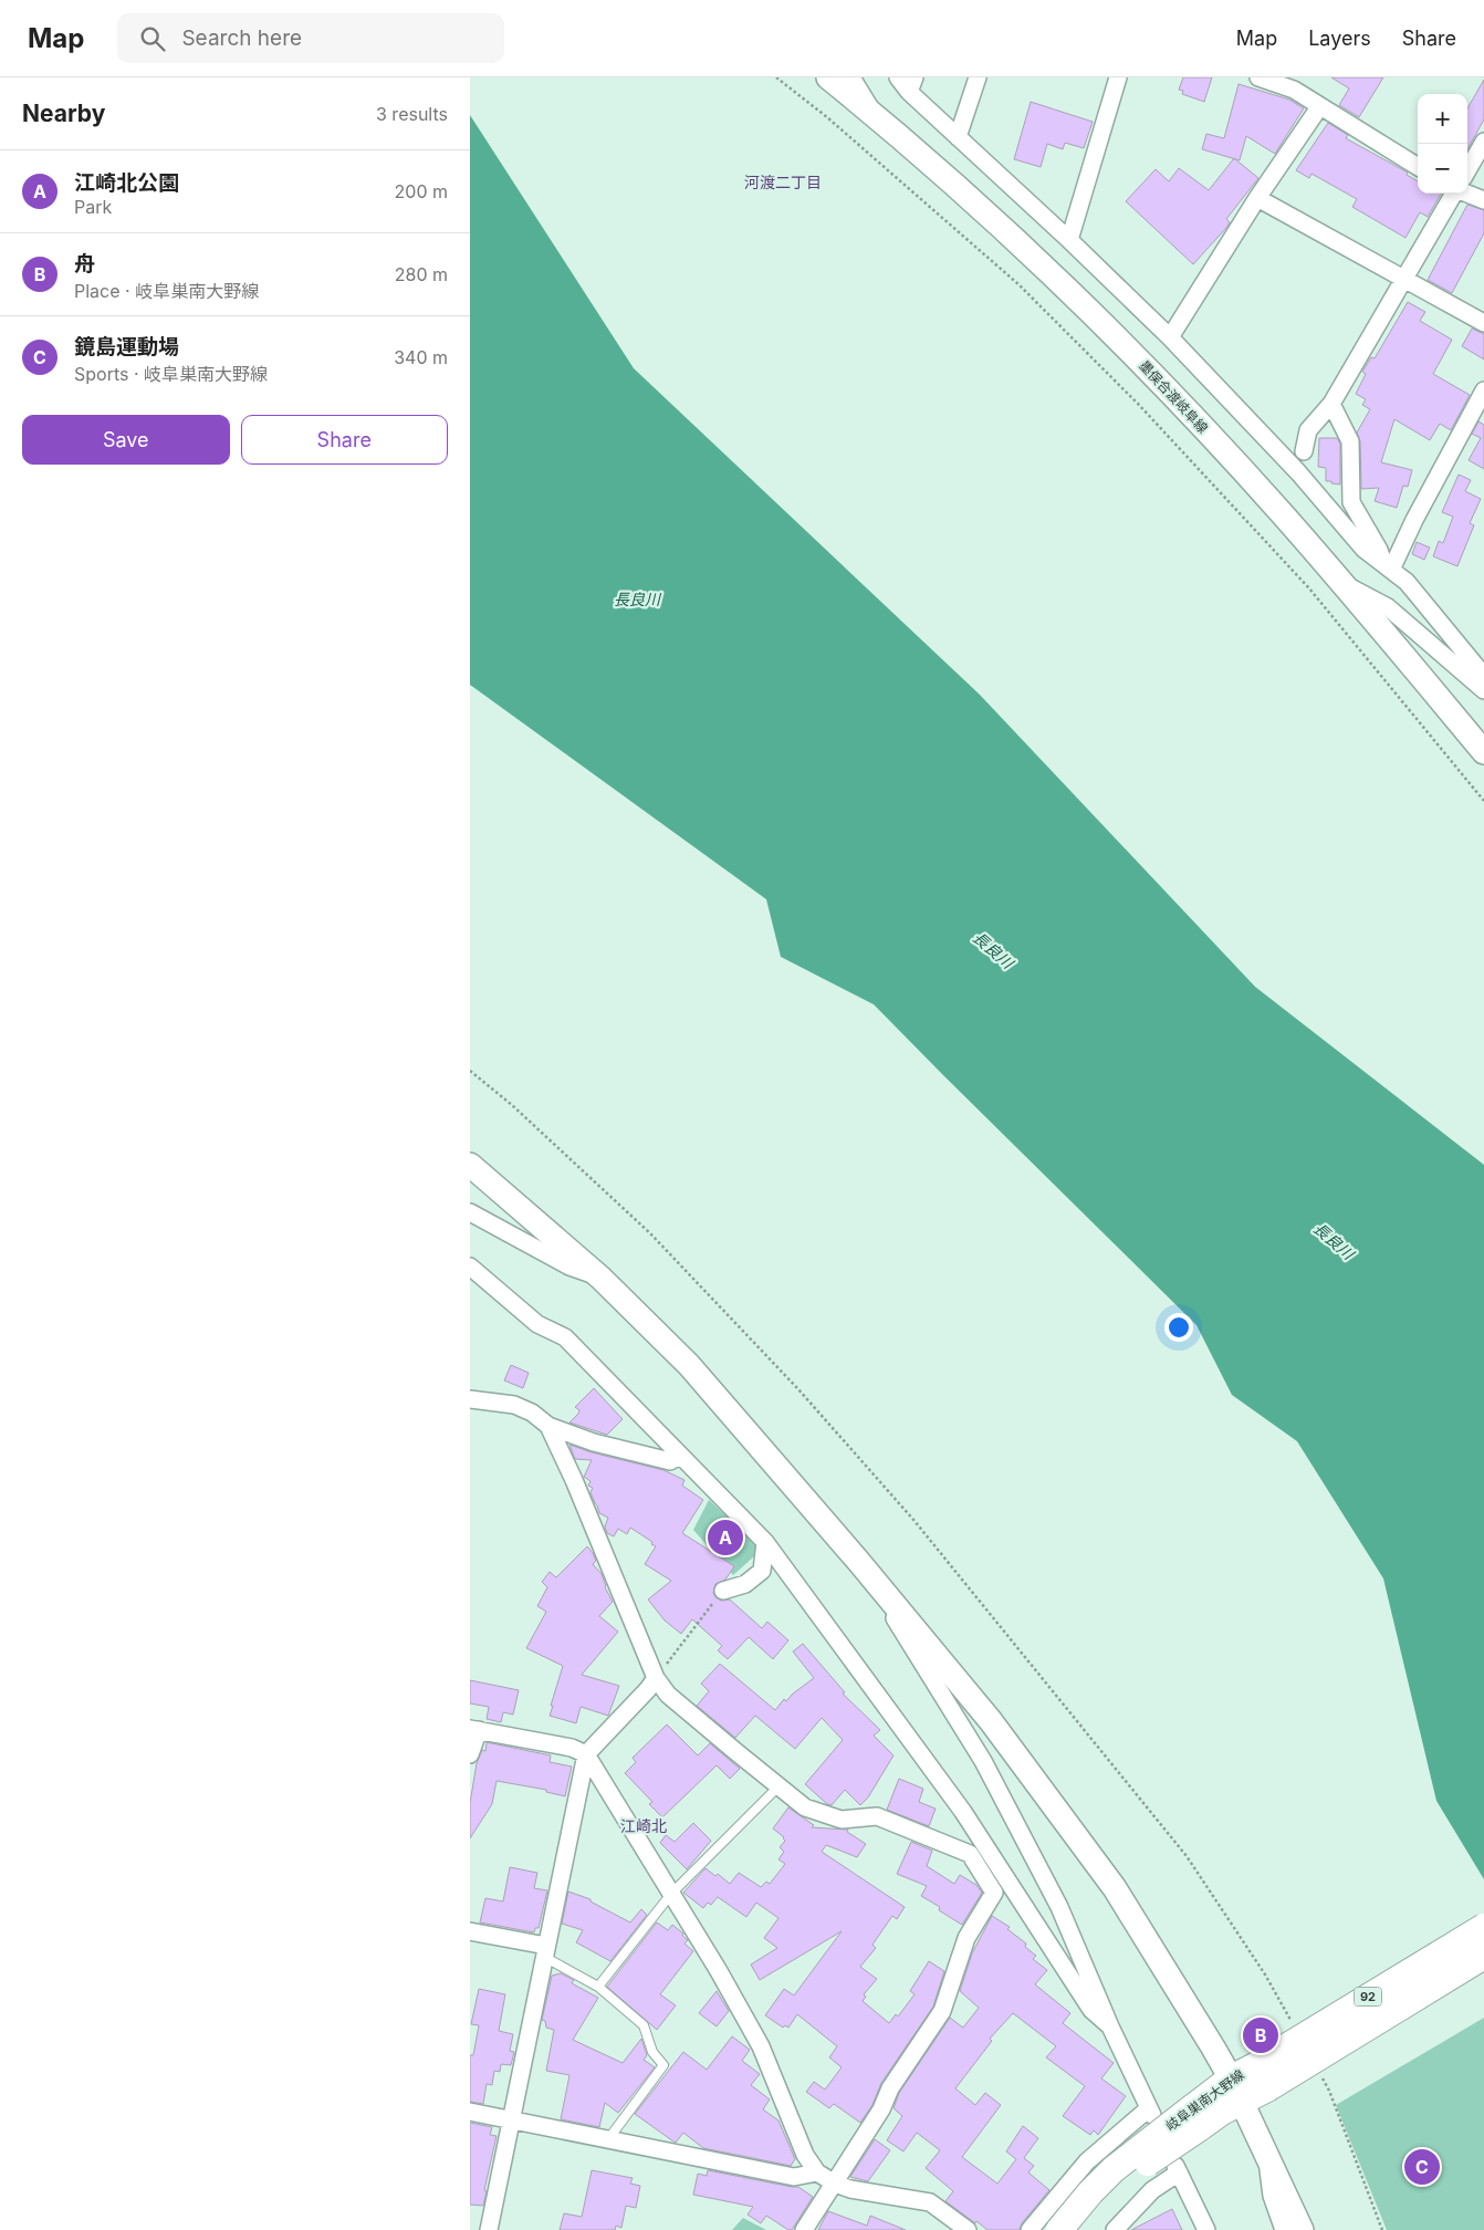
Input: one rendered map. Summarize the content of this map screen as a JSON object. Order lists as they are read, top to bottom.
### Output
{
  "streets": {
    "main road": ["92", "岐阜巣南大野線"],
    "street": ["墨俣合渡岐阜線"]
  },
  "districts": ["河渡二丁目", "江崎北"],
  "water": ["長良川"],
  "page": {
    "header": "Map",
    "search": "Search here",
    "nav": ["Map", "Layers", "Share"],
    "heading": ["Nearby", "3 results"],
    "map_buttons": ["+", "−"],
    "list": [
      {
        "mark": "A",
        "name": "江崎北公園",
        "note": "Park",
        "value": "200 m"
      },
      {
        "mark": "B",
        "name": "舟",
        "note": "Place · 岐阜巣南大野線",
        "value": "280 m"
      },
      {
        "mark": "C",
        "name": "鏡島運動場",
        "note": "Sports · 岐阜巣南大野線",
        "value": "340 m"
      }
    ],
    "buttons": ["Save", "Share"],
    "pins": ["A", "B", "C"]
  }
}
